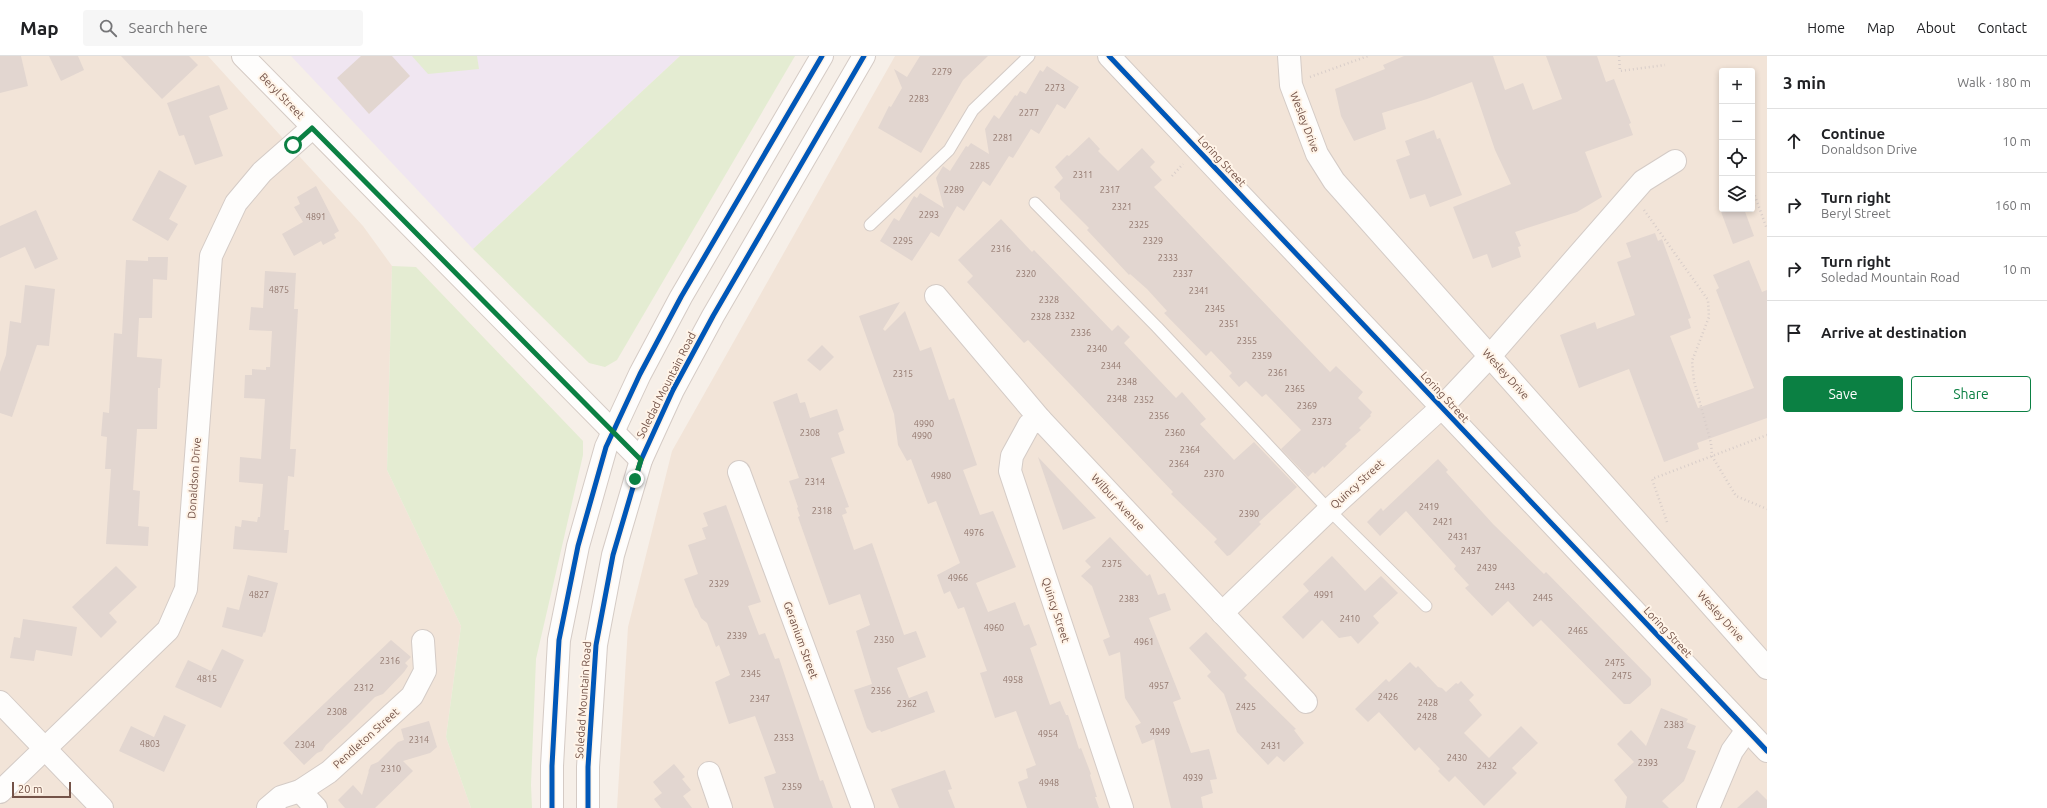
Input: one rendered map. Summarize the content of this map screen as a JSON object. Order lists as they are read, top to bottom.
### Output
{
  "streets": {
    "street": [
      "Beryl Street",
      "Wesley Drive",
      "Loring Street",
      "Soledad Mountain Road",
      "Donaldson Drive",
      "Quincy Street",
      "Wilbur Avenue",
      "Geranium Street",
      "Pendleton Street"
    ]
  },
  "crossings": [
    ["Beryl Street", "Soledad Mountain Road"],
    ["Beryl Street", "Donaldson Drive"],
    ["Wesley Drive", "Quincy Street"],
    ["Loring Street", "Quincy Street"],
    ["Quincy Street", "Wilbur Avenue"]
  ],
  "house_numbers": [
    "2279",
    "2273",
    "2283",
    "2277",
    "2281",
    "2285",
    "2311",
    "2289",
    "2317",
    "2321",
    "2293",
    "4891",
    "2325",
    "2295",
    "2329",
    "2316",
    "2333",
    "2320",
    "2337",
    "4875",
    "2341",
    "2328",
    "2345",
    "2332",
    "2328",
    "2351",
    "2336",
    "2355",
    "2340",
    "2359",
    "2344",
    "2361",
    "2315",
    "2348",
    "2365",
    "2348",
    "2352",
    "2369",
    "2356",
    "2373",
    "4990",
    "2308",
    "2360",
    "4990",
    "2364",
    "2364",
    "2370",
    "4980",
    "2314",
    "2419",
    "2318",
    "2390",
    "2421",
    "4976",
    "2431",
    "2437",
    "2375",
    "2439",
    "4966",
    "2329",
    "2443",
    "4827",
    "4991",
    "2445",
    "2383",
    "2410",
    "4960",
    "2465",
    "2339",
    "2350",
    "4961",
    "2316",
    "2475",
    "2345",
    "2475",
    "4815",
    "4958",
    "4957",
    "2312",
    "2356",
    "2426",
    "2347",
    "2428",
    "2362",
    "2425",
    "2308",
    "2428",
    "2383",
    "4949",
    "4954",
    "2353",
    "2314",
    "4803",
    "2304",
    "2431",
    "2430",
    "2393",
    "2432",
    "2310",
    "4939",
    "4948",
    "2359"
  ],
  "scale_bar": "20 m",
  "page": {
    "header": "Map",
    "search": "Search here",
    "nav": [
      "Home",
      "Map",
      "About",
      "Contact"
    ],
    "heading": ["3 min", "Walk · 180 m"],
    "map_buttons": ["+", "−"],
    "list": [
      ["Continue", "Donaldson Drive", "10 m"],
      ["Turn right", "Beryl Street", "160 m"],
      ["Turn right", "Soledad Mountain Road", "10 m"],
      "Arrive at destination"
    ],
    "buttons": ["Save", "Share"],
    "scale": "20 m"
  }
}
